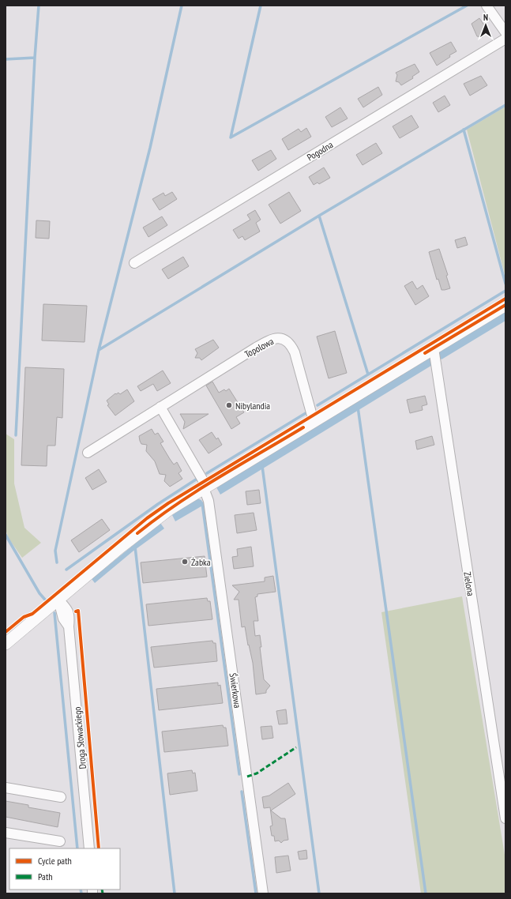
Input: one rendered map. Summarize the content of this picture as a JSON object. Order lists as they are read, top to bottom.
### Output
{
  "streets": {
    "street": [
      "Pogodna",
      "Topolowa",
      "Zielona",
      "Świerkowa",
      "Droga Słowackiego"
    ]
  },
  "places": ["Nibylandia", "Żabka"],
  "legend": ["Cycle path", "Path"],
  "north": "top"
}
